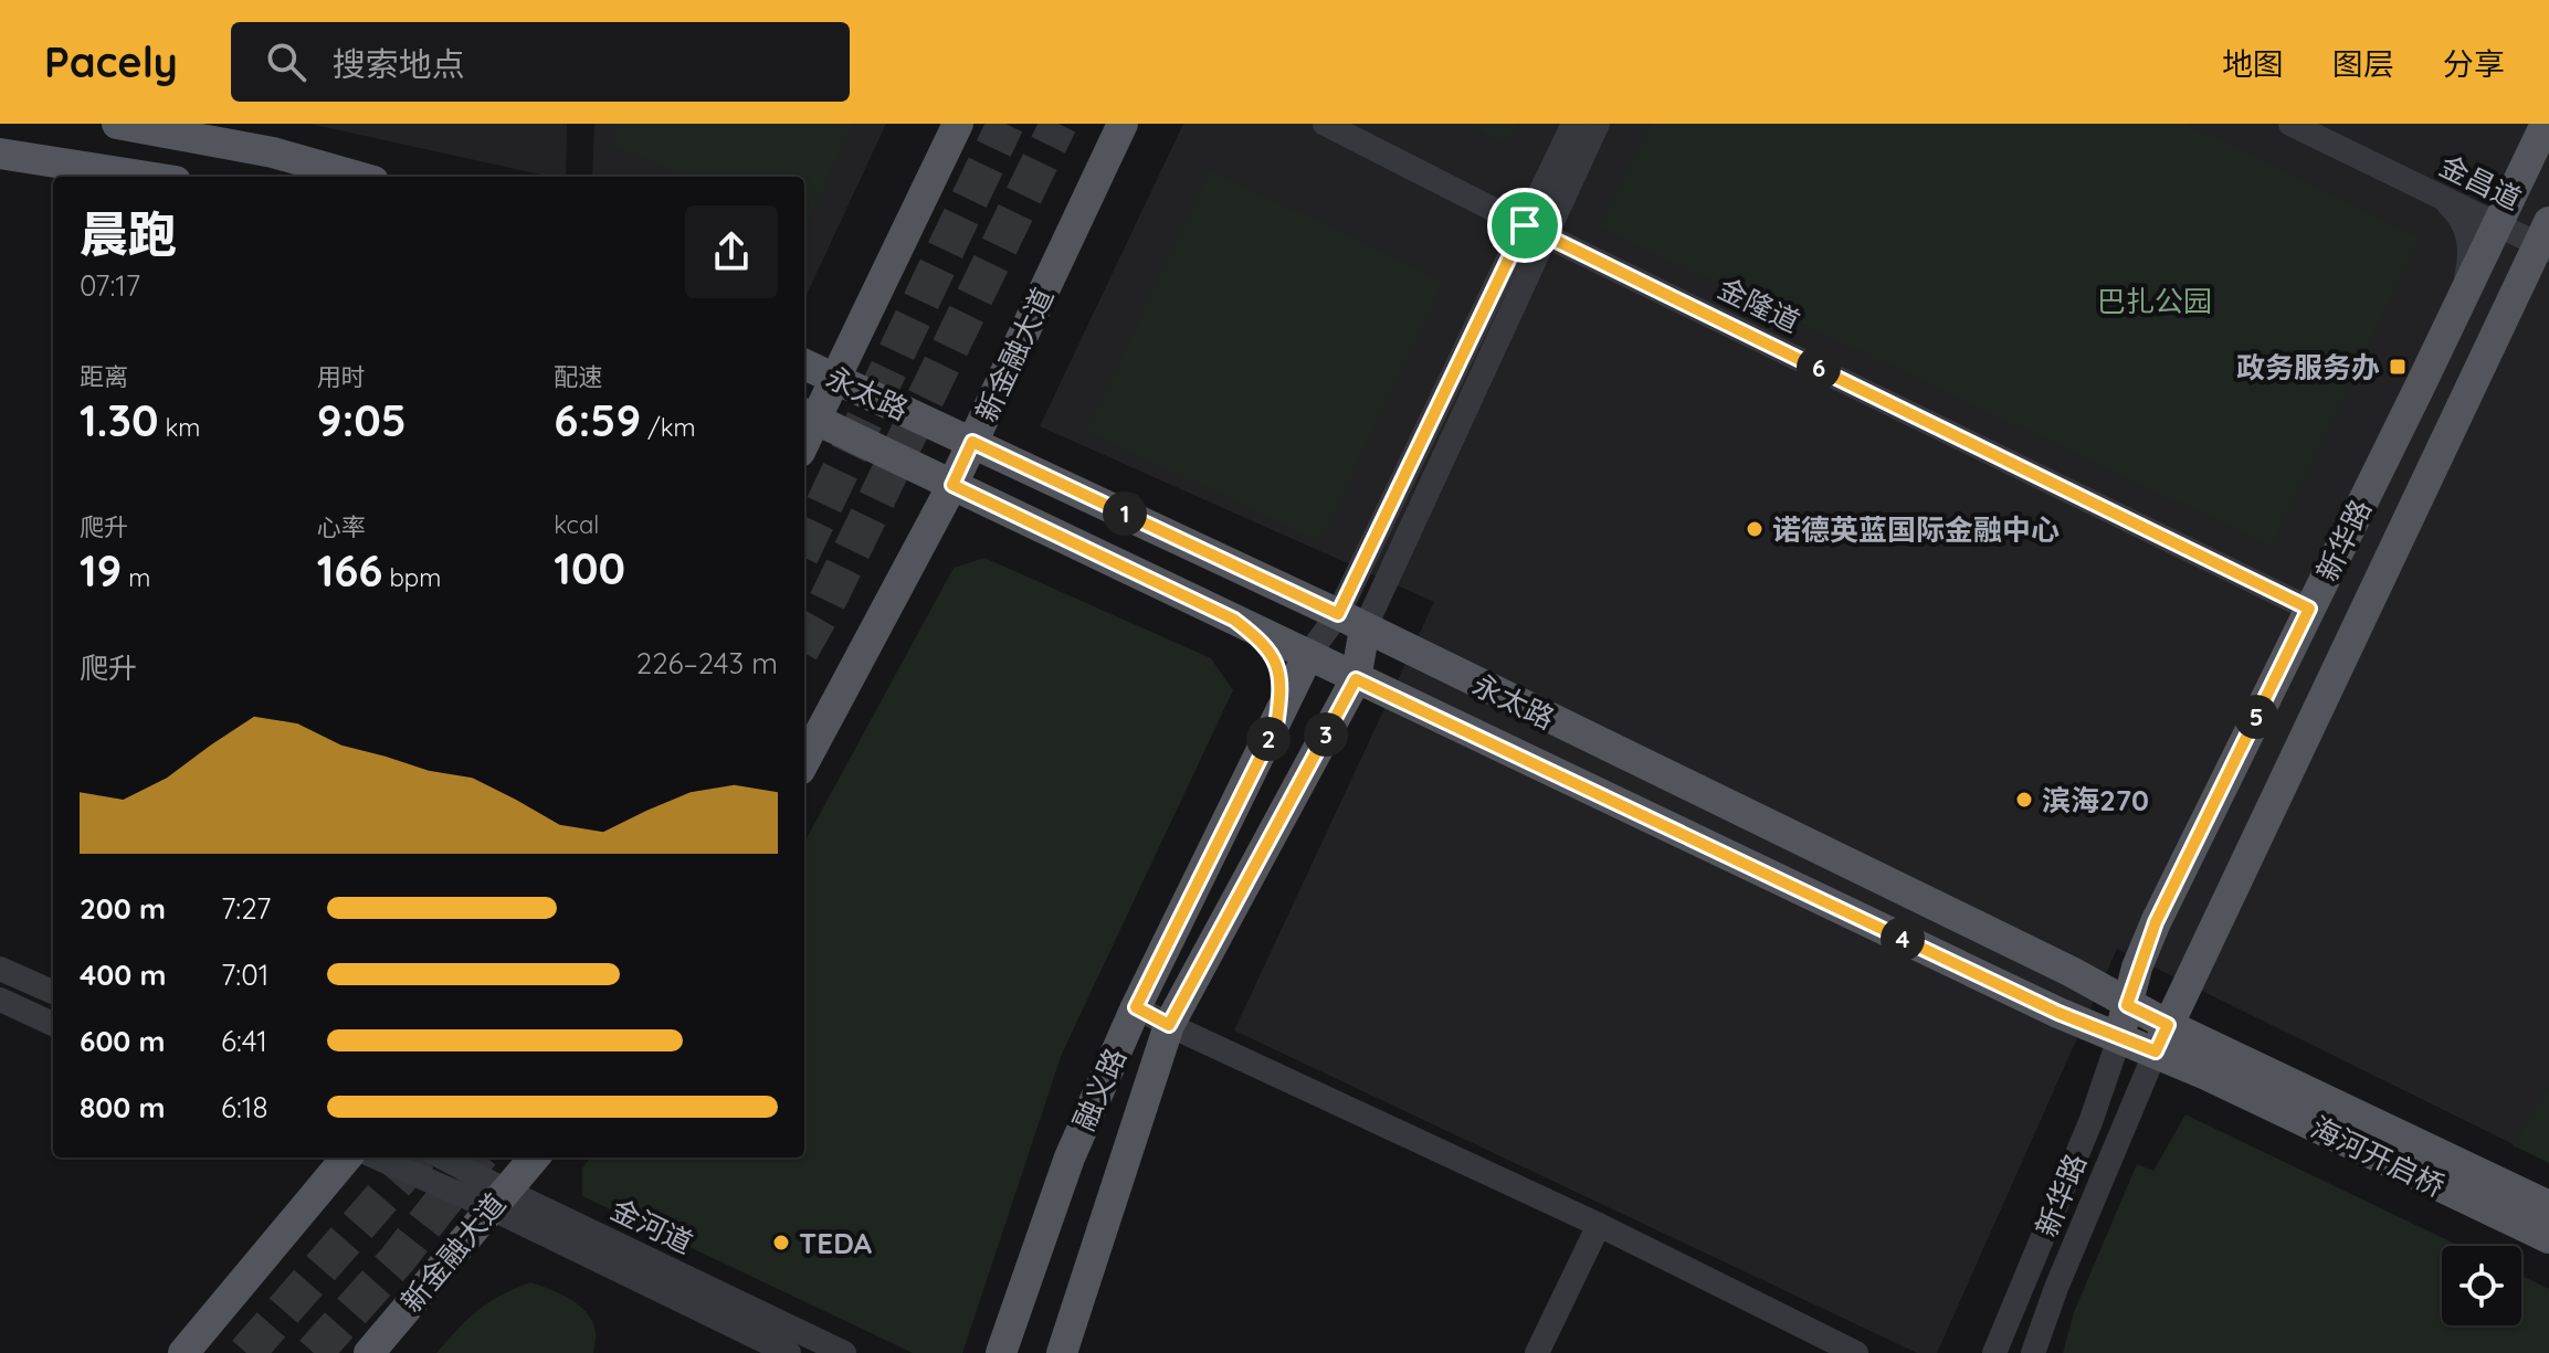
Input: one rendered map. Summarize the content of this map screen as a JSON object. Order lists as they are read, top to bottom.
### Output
{
  "streets": {
    "main road": [
      "新金融大道",
      "永太路",
      "新华路",
      "融义路",
      "海河开启桥"
    ],
    "street": ["金昌道", "金隆道", "金河道"]
  },
  "crossings": [
    ["金昌道", "新华路"],
    ["金隆道", "新华路"],
    ["金隆道", "融义路"],
    ["新金融大道", "永太路"],
    ["新金融大道", "金河道"],
    ["永太路", "新华路"],
    ["永太路", "融义路"],
    ["永太路", "海河开启桥"]
  ],
  "parks": ["巴扎公园"],
  "places": {
    "transit": ["政务服务办"],
    "other": ["诺德英蓝国际金融中心", "滨海270", "TEDA"]
  },
  "page": {
    "header": "Pacely",
    "search": "搜索地点",
    "nav": ["地图", "图层", "分享"],
    "heading": ["晨跑", "07:17"],
    "stats": [
      ["距离", "1.30 km"],
      ["用时", "9:05"],
      ["配速", "6:59 /km"],
      ["爬升", "19 m"],
      ["心率", "166 bpm"],
      ["kcal", "100"]
    ],
    "pins": [
      "6",
      "1",
      "5",
      "3",
      "2",
      "4"
    ],
    "chart": ["爬升", "226–243 m"],
    "list": [
      {
        "name": "200 m",
        "note": "7:27"
      },
      {
        "name": "400 m",
        "note": "7:01"
      },
      {
        "name": "600 m",
        "note": "6:41"
      },
      {
        "name": "800 m",
        "note": "6:18"
      }
    ]
  }
}
